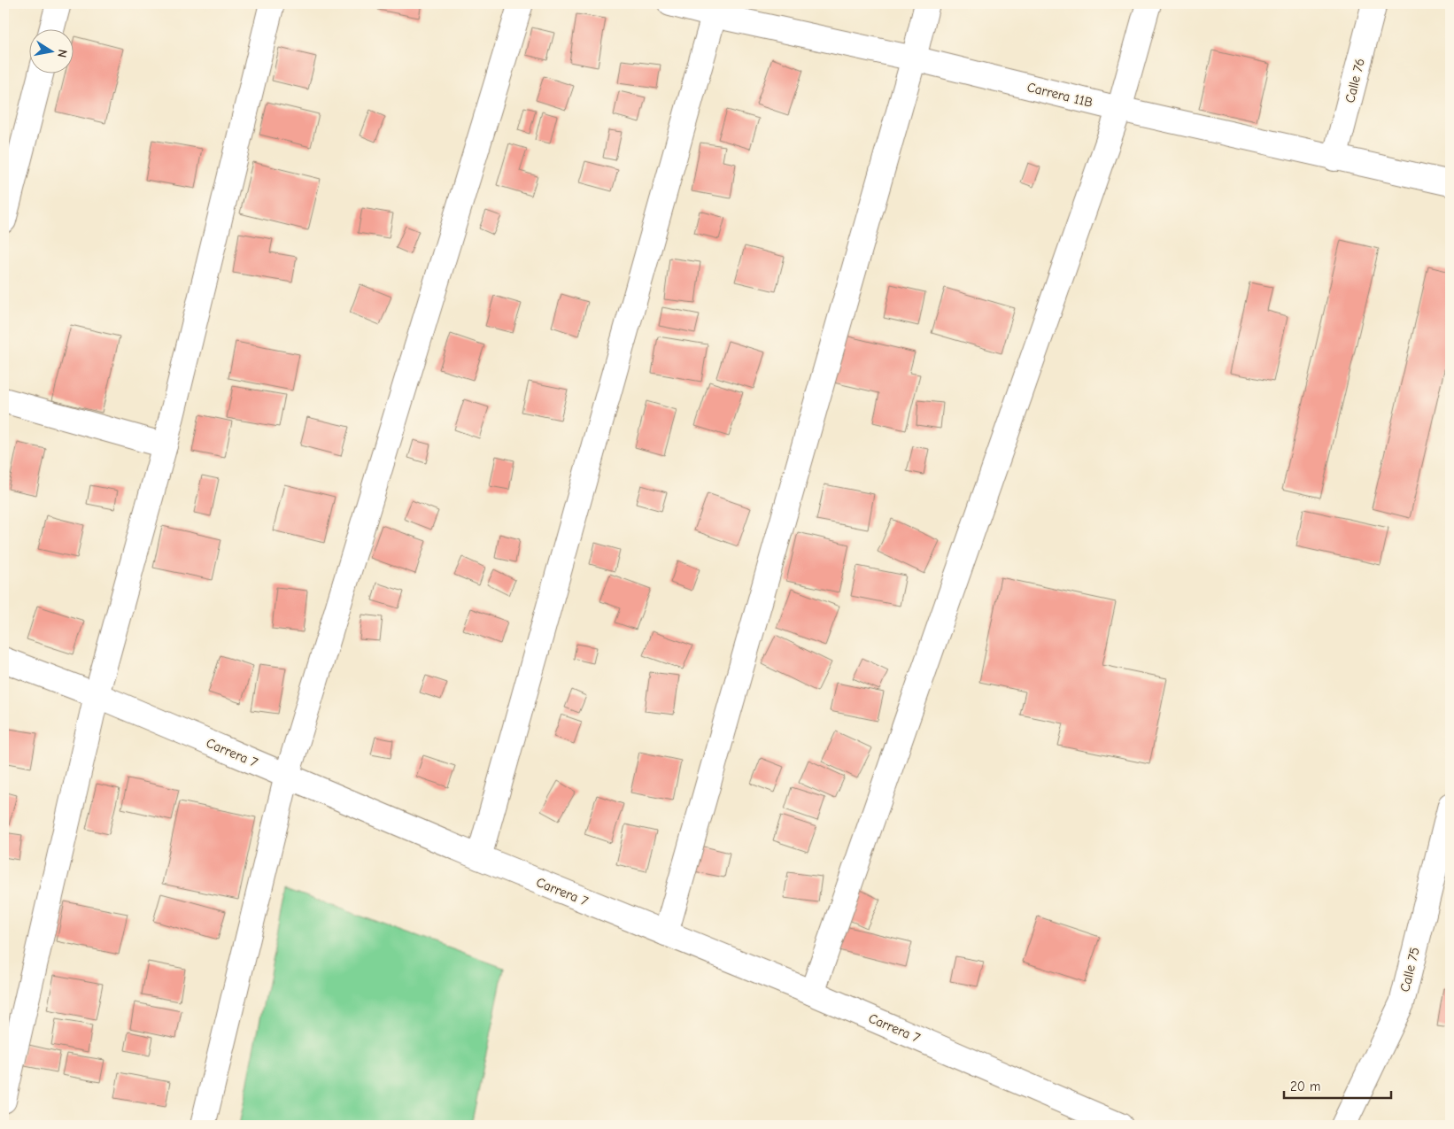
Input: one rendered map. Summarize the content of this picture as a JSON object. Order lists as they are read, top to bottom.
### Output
{
  "streets": {
    "street": [
      "Calle 76",
      "Carrera 11B",
      "Carrera 7",
      "Calle 75"
    ]
  },
  "crossings": [
    ["Calle 76", "Carrera 11B"]
  ],
  "scale_bar": "20 m",
  "north": "right"
}
